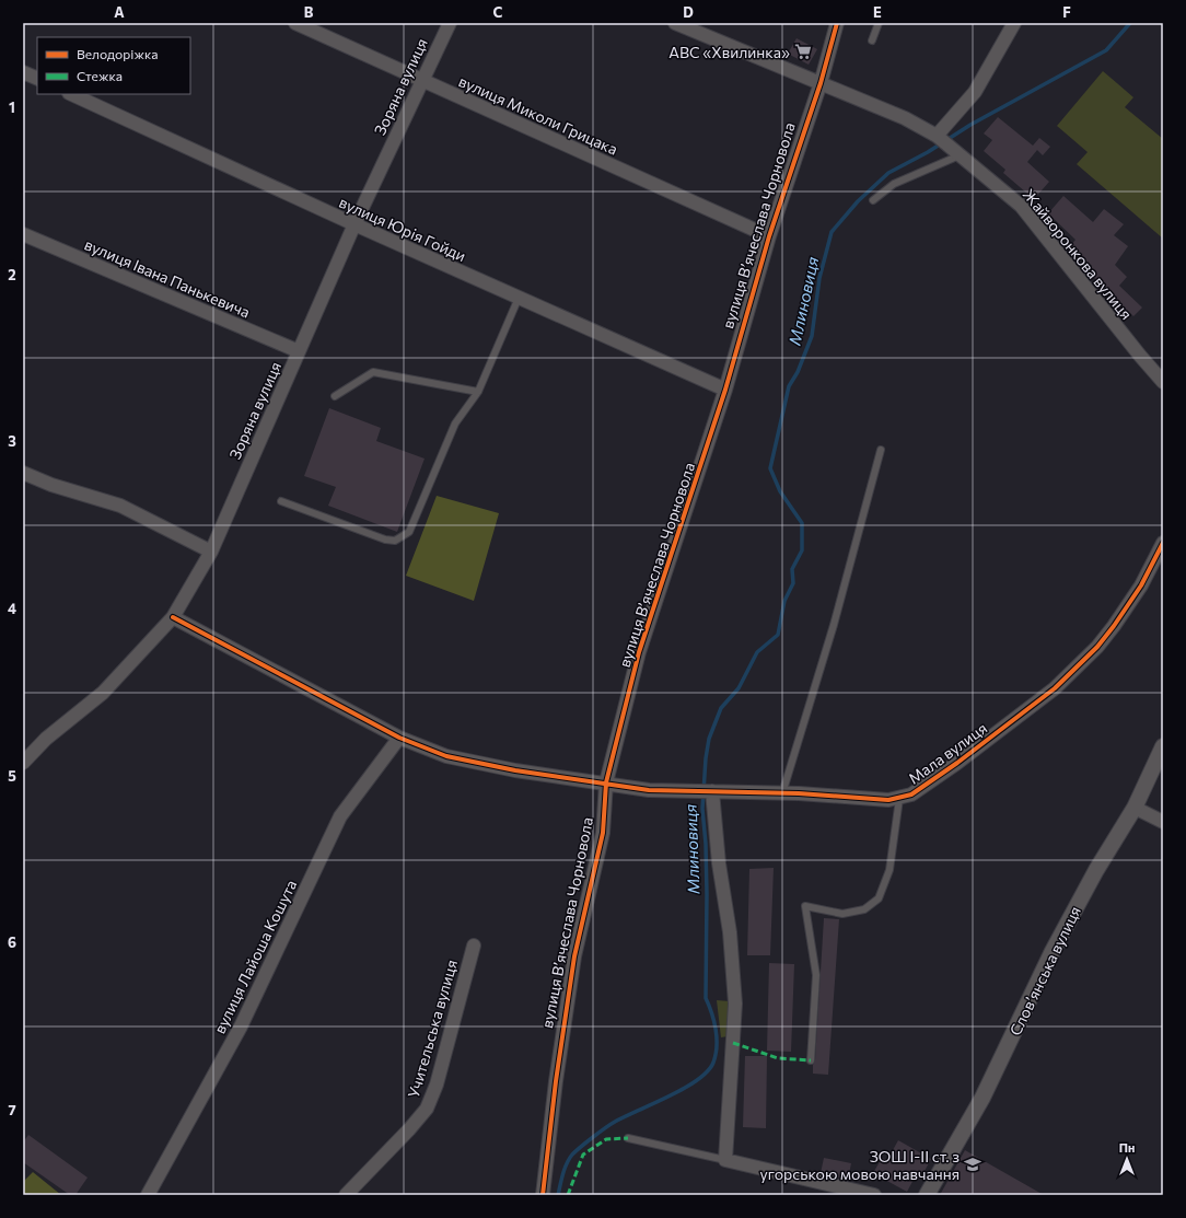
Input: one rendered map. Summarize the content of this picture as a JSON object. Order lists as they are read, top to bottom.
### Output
{
  "streets": {
    "street": [
      "Зоряна вулиця",
      "вулиця Миколи Грицака",
      "вулиця Вʼячеслава Чорновола",
      "вулиця Юрія Гойди",
      "Жайворонкова вулиця",
      "вулиця Івана Панькевича",
      "Мала вулиця",
      "вулиця Лайоша Кошута",
      "Словʼянська вулиця",
      "Учительська вулиця"
    ]
  },
  "crossings": [
    ["Зоряна вулиця", "вулиця Миколи Грицака"],
    ["Зоряна вулиця", "вулиця Юрія Гойди"],
    ["Зоряна вулиця", "вулиця Івана Панькевича"],
    ["Зоряна вулиця", "Мала вулиця"],
    ["вулиця Миколи Грицака", "вулиця Вʼячеслава Чорновола"],
    ["вулиця Вʼячеслава Чорновола", "вулиця Юрія Гойди"],
    ["вулиця Вʼячеслава Чорновола", "Жайворонкова вулиця"],
    ["вулиця Вʼячеслава Чорновола", "Мала вулиця"],
    ["Мала вулиця", "вулиця Лайоша Кошута"]
  ],
  "water": ["Млиновиця"],
  "places": {
    "supermarket": ["АВС «Хвилинка»"],
    "school or university": ["ЗОШ І-ІІ ст. з угорською мовою навчання"]
  },
  "legend": ["Велодоріжка", "Стежка"],
  "north": "top",
  "grid": {
    "columns": [
      "A",
      "B",
      "C",
      "D",
      "E",
      "F"
    ],
    "rows": [
      "1",
      "2",
      "3",
      "4",
      "5",
      "6",
      "7"
    ]
  }
}
